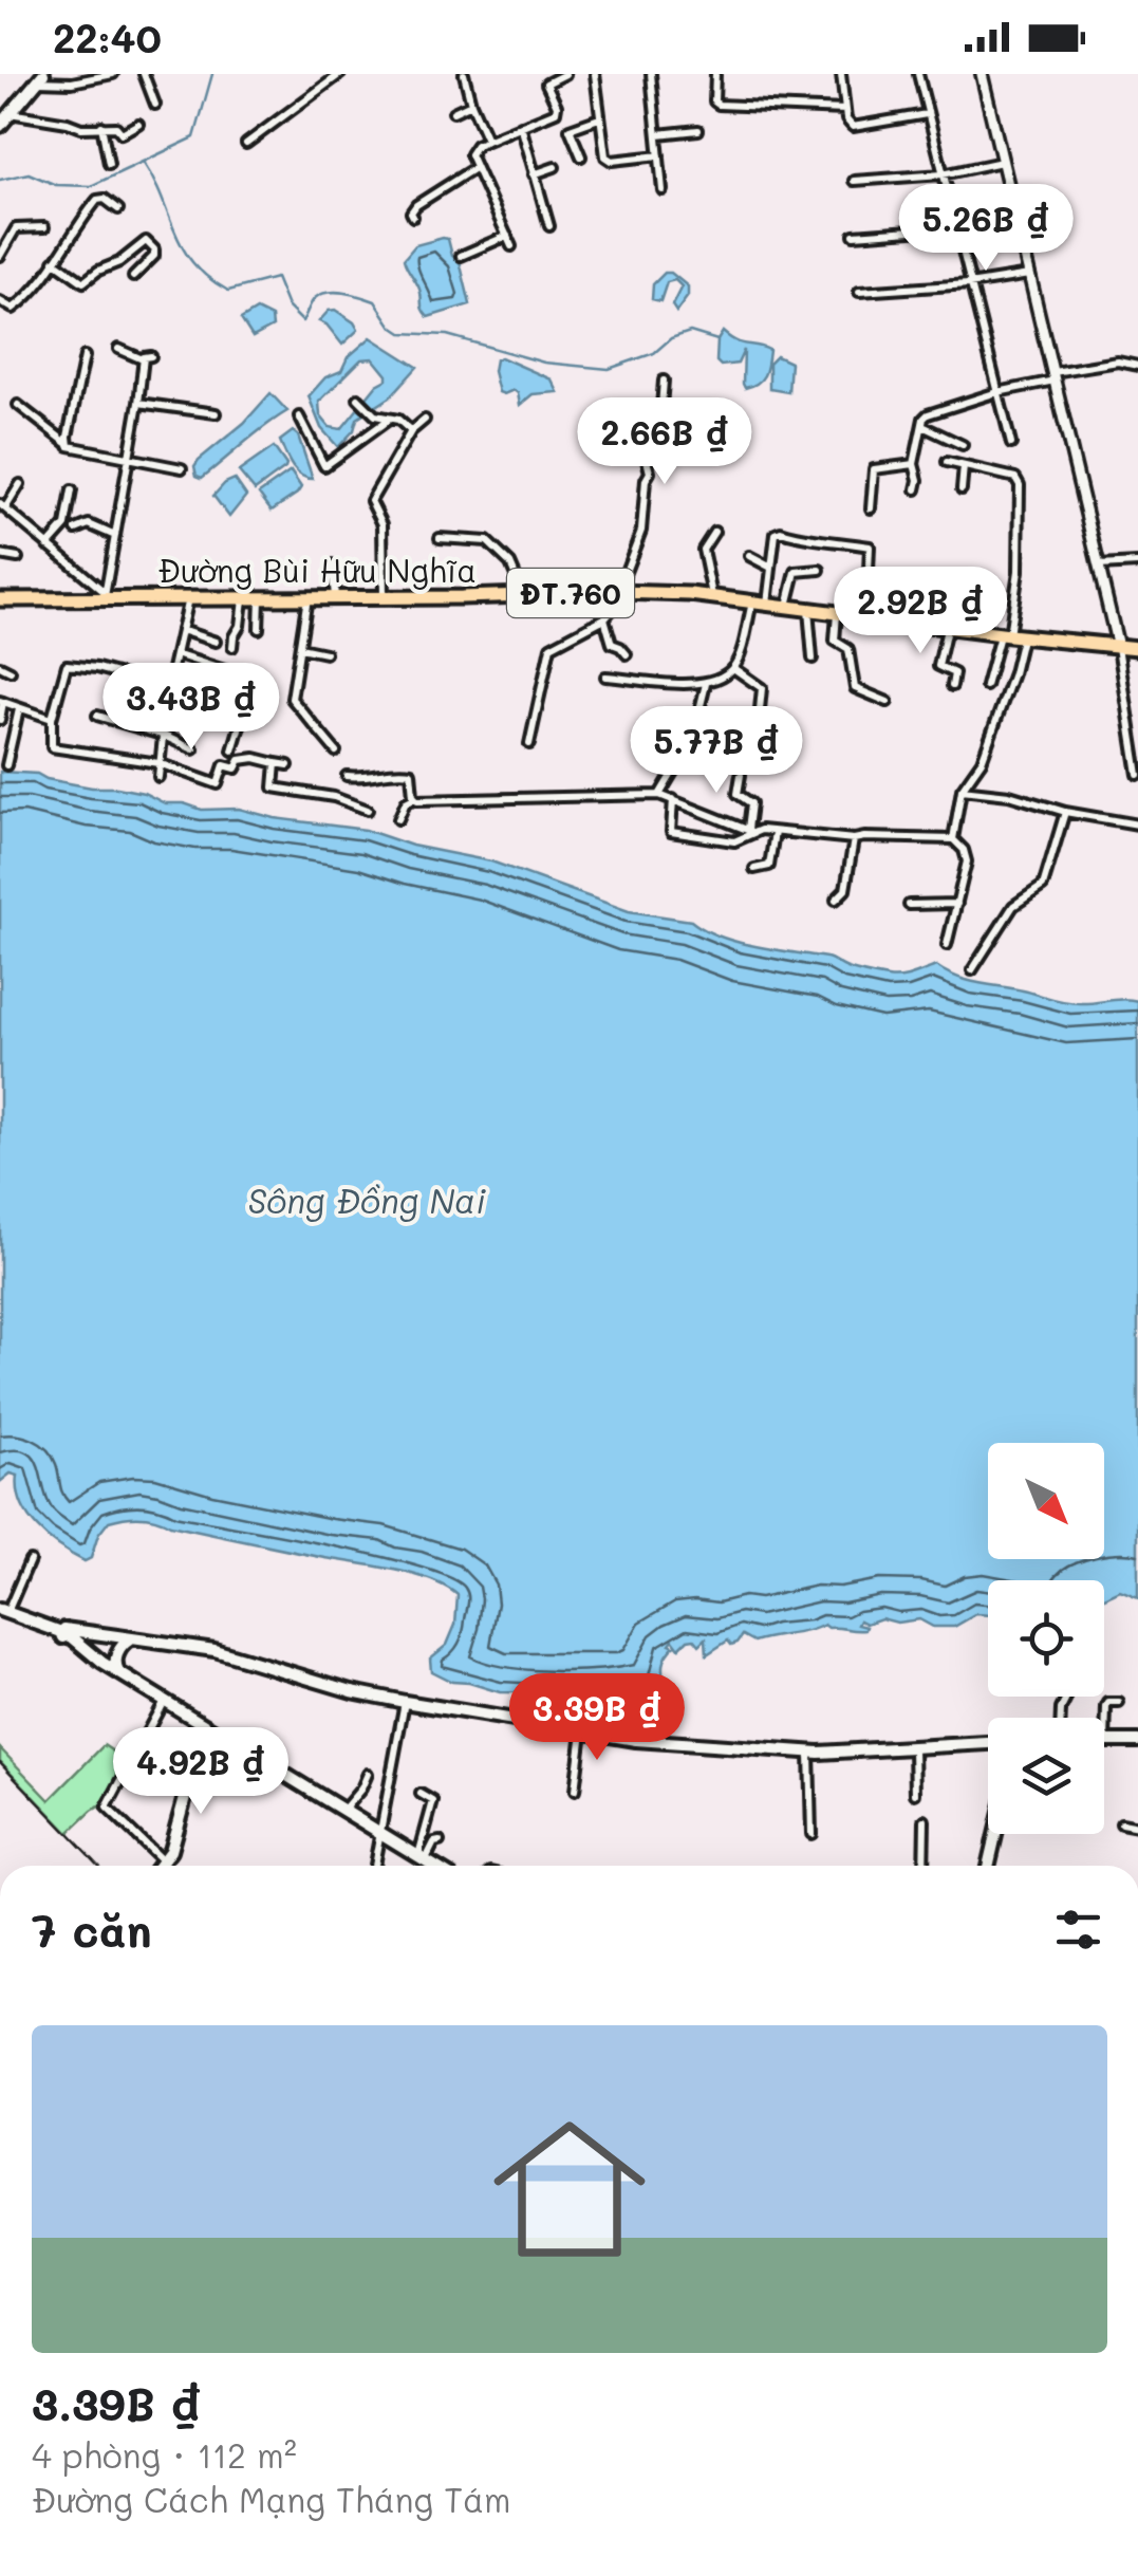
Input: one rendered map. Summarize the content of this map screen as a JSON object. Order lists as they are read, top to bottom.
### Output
{
  "streets": {
    "main road": ["Đường Bùi Hữu Nghĩa", "ĐT.760"]
  },
  "water": ["Sông Đồng Nai"],
  "north": "bottom right",
  "page": {
    "status": "22:40",
    "price": [
      "5.26B ₫",
      "2.66B ₫",
      "2.92B ₫",
      "3.43B ₫",
      "5.77B ₫",
      "3.39B ₫",
      "4.92B ₫"
    ],
    "heading": "7 căn",
    "list": [
      {
        "name": "3.39B ₫",
        "note": "4 phòng · 112 m² · Đường Cách Mạng Tháng Tám"
      }
    ]
  }
}
